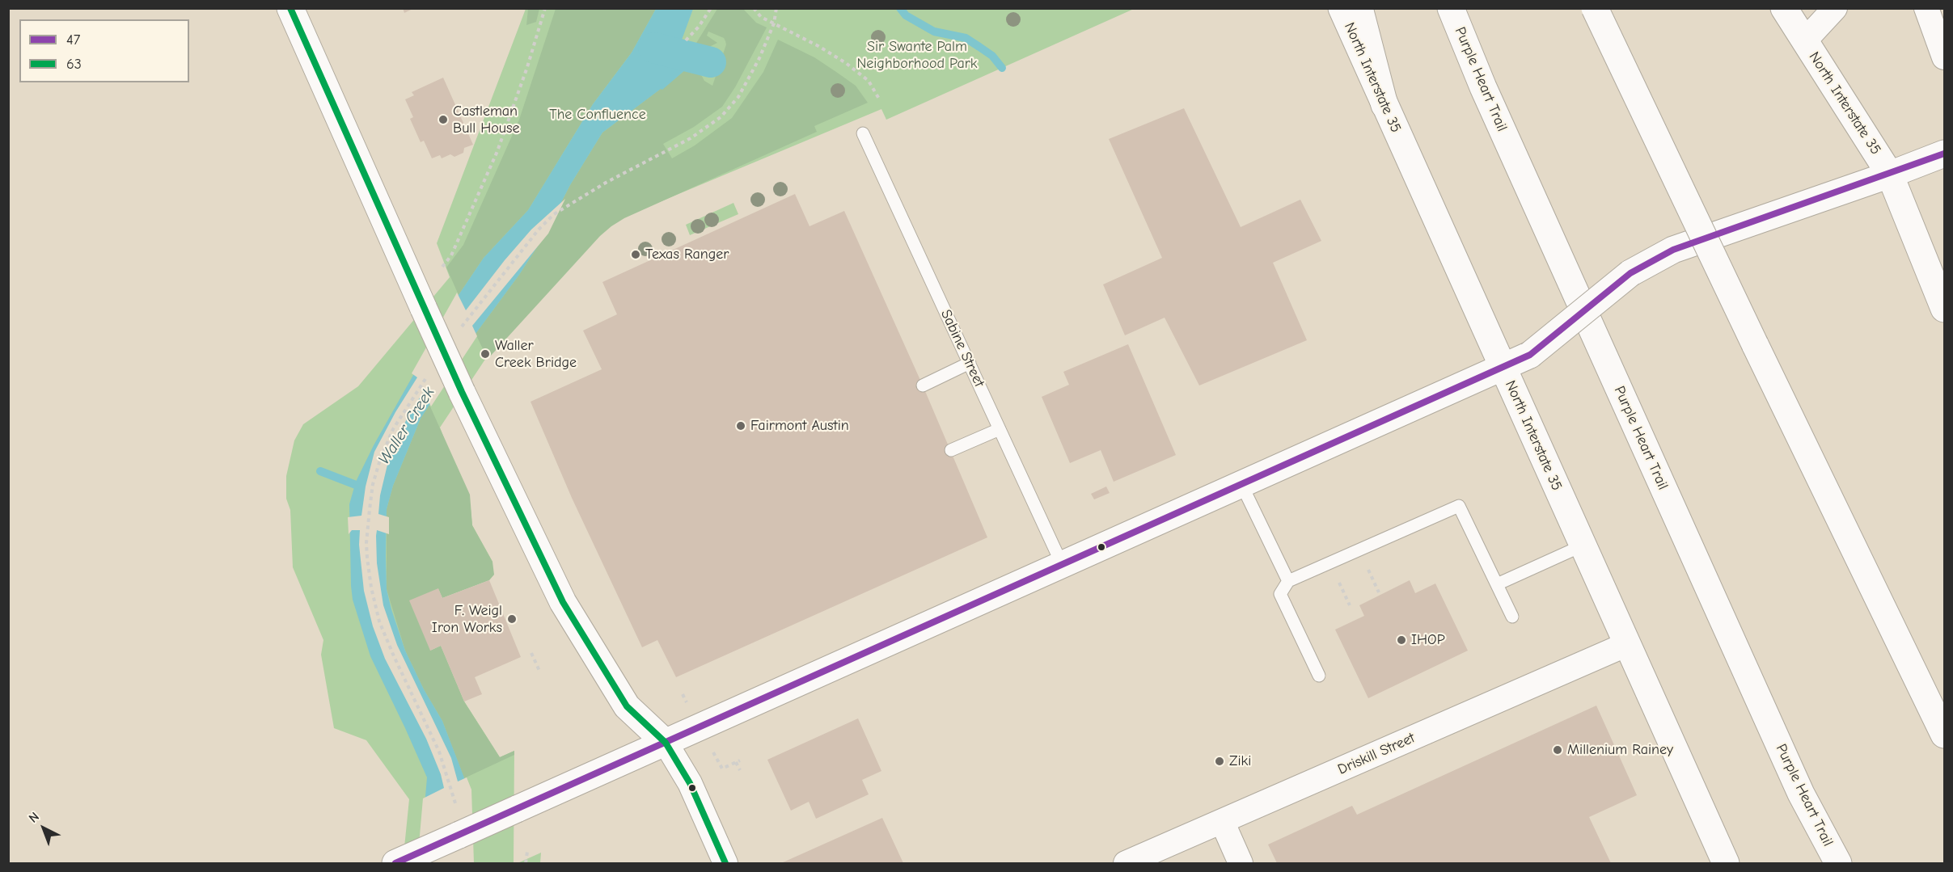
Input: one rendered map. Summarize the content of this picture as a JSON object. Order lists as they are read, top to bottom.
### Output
{
  "streets": {
    "main road": ["North Interstate 35", "Purple Heart Trail"],
    "street": ["Driskill Street"],
    "lane": ["Sabine Street"]
  },
  "crossings": [
    ["North Interstate 35", "Driskill Street"]
  ],
  "water": ["Waller Creek"],
  "parks": ["Sir Swante Palm Neighborhood Park", "The Confluence"],
  "places": [
    "Castleman Bull House",
    "Texas Ranger",
    "Waller Creek Bridge",
    "Fairmont Austin",
    "F. Weigl Iron Works",
    "IHOP",
    "Millenium Rainey",
    "Ziki"
  ],
  "lines": ["transit line 63", "transit line 47"],
  "legend": ["47", "63"],
  "north": "top left"
}
